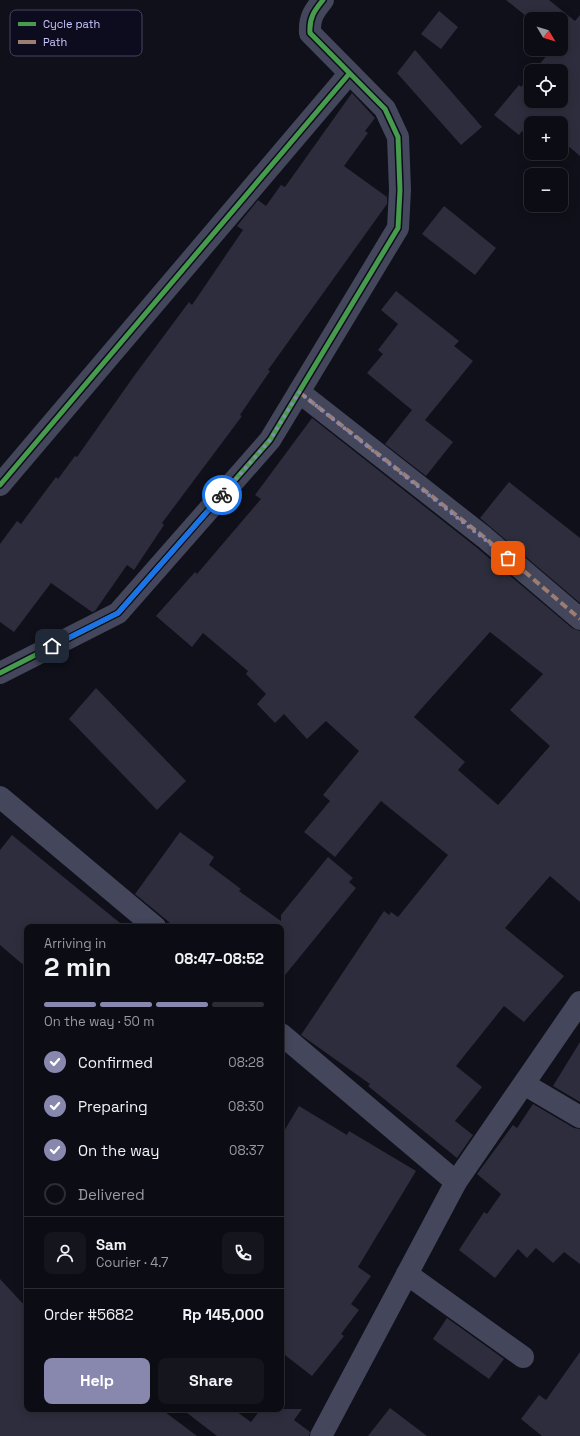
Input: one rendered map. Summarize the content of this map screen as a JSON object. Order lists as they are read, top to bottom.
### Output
{
  "legend": ["Cycle path", "Path"],
  "north": "bottom right",
  "page": {
    "map_buttons": ["+", "−"],
    "heading": ["2 min", "Arriving in", "08:47–08:52"],
    "panel": [
      "Sam",
      "Courier · 4.7",
      "Order #5682",
      "Rp 145,000"
    ],
    "bar": "On the way · 50 m",
    "list": [
      ["Confirmed", "08:28"],
      ["Preparing", "08:30"],
      ["On the way", "08:37"],
      "Delivered"
    ],
    "buttons": ["Help", "Share"]
  }
}
